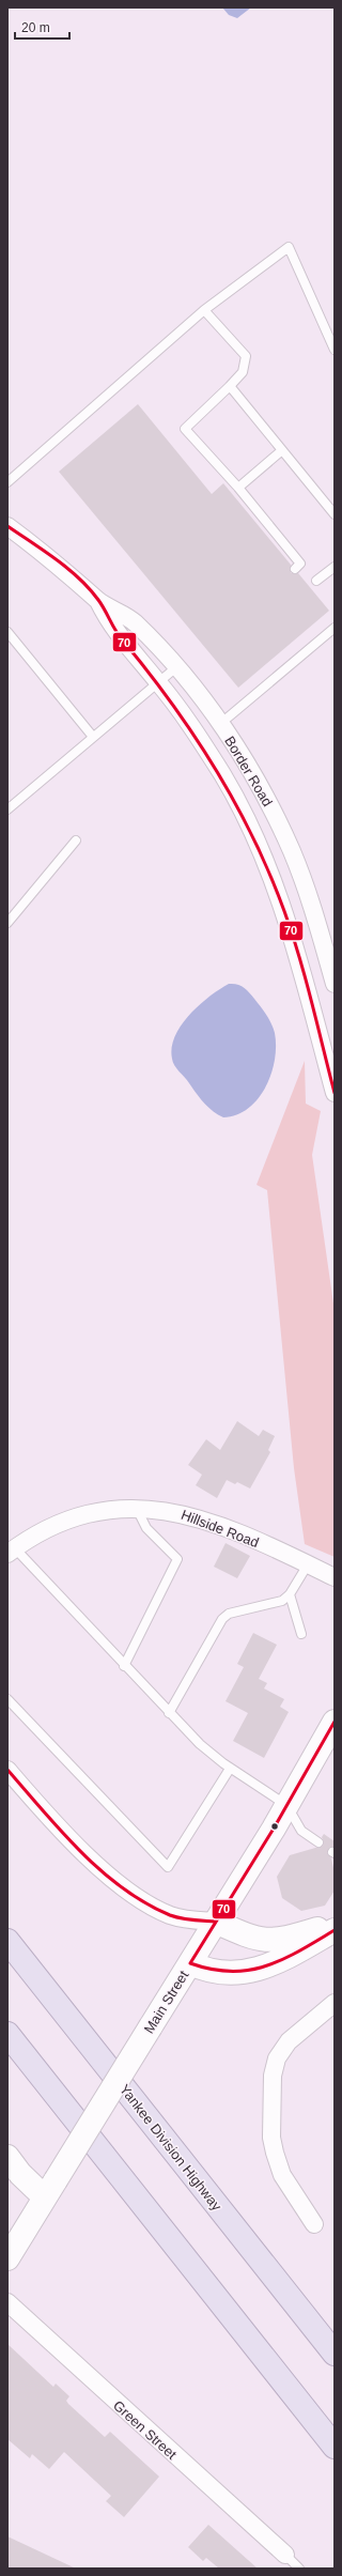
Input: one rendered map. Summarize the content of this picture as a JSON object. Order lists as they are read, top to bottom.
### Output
{
  "streets": {
    "highway": ["Yankee Division Highway"],
    "main road": ["Main Street"],
    "street": ["Border Road", "Hillside Road", "Green Street"]
  },
  "lines": ["transit line 70"],
  "scale_bar": "20 m"
}
